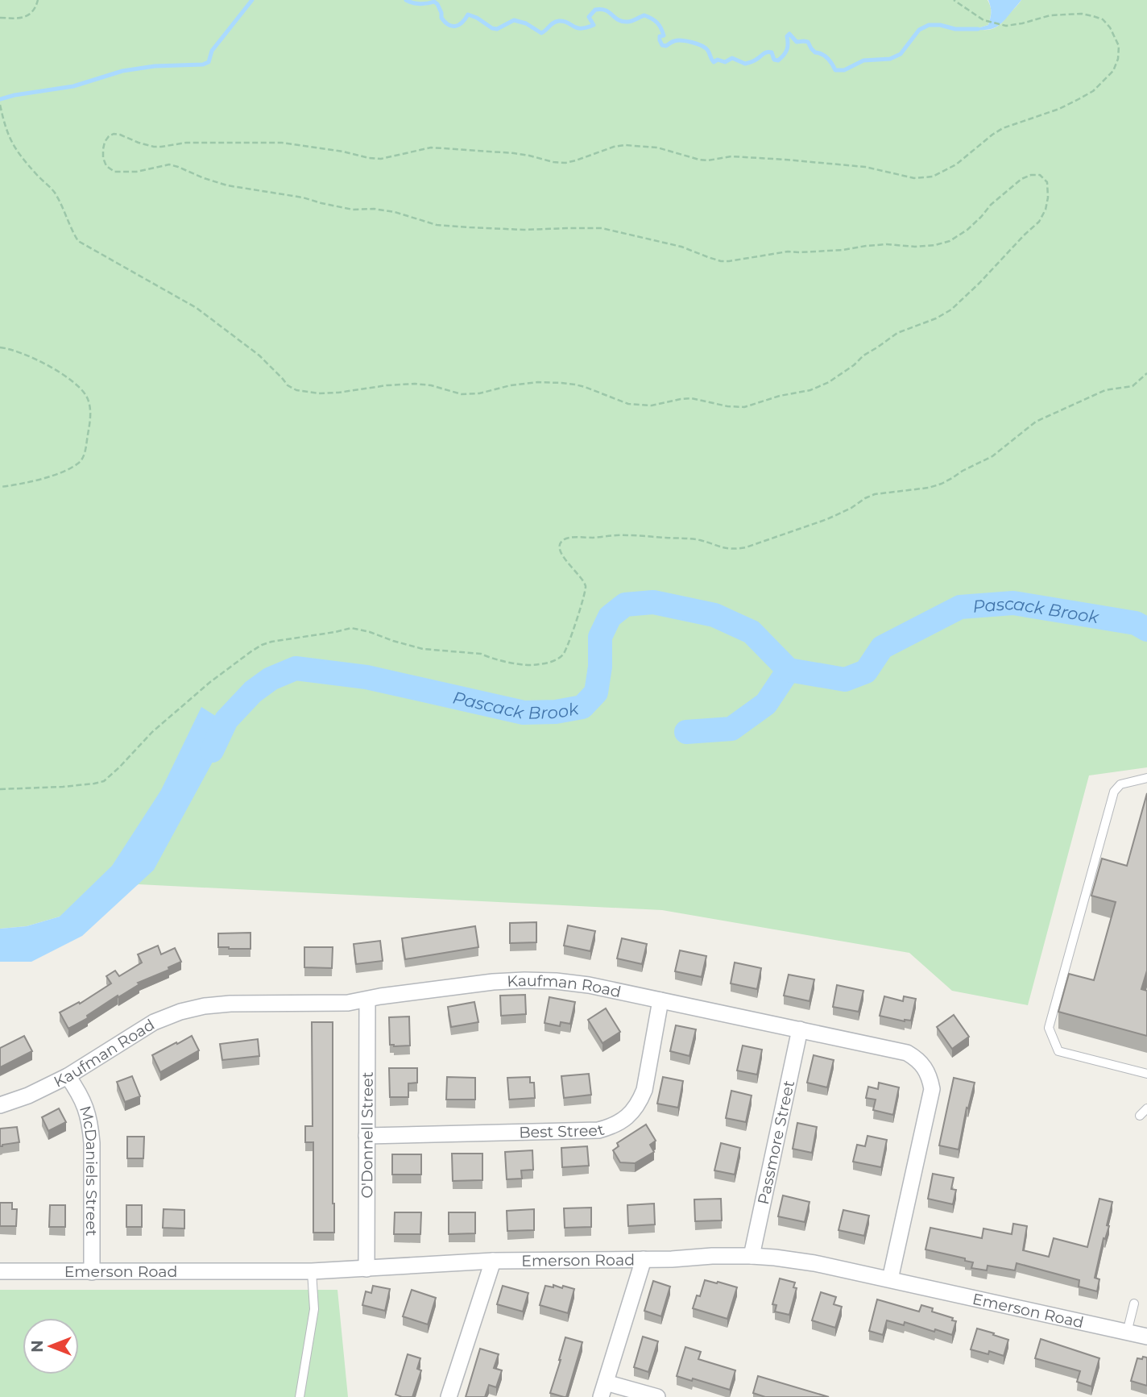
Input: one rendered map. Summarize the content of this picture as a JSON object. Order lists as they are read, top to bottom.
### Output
{
  "streets": {
    "street": [
      "Kaufman Road",
      "Best Street",
      "O'Donnell Street",
      "Passmore Street",
      "McDaniels Street",
      "Emerson Road"
    ]
  },
  "crossings": [
    ["Kaufman Road", "Best Street"],
    ["Kaufman Road", "O'Donnell Street"],
    ["Kaufman Road", "Passmore Street"],
    ["Kaufman Road", "McDaniels Street"],
    ["Kaufman Road", "Emerson Road"],
    ["Best Street", "O'Donnell Street"],
    ["O'Donnell Street", "Emerson Road"],
    ["Passmore Street", "Emerson Road"],
    ["McDaniels Street", "Emerson Road"]
  ],
  "water": ["Pascack Brook"],
  "north": "left"
}
